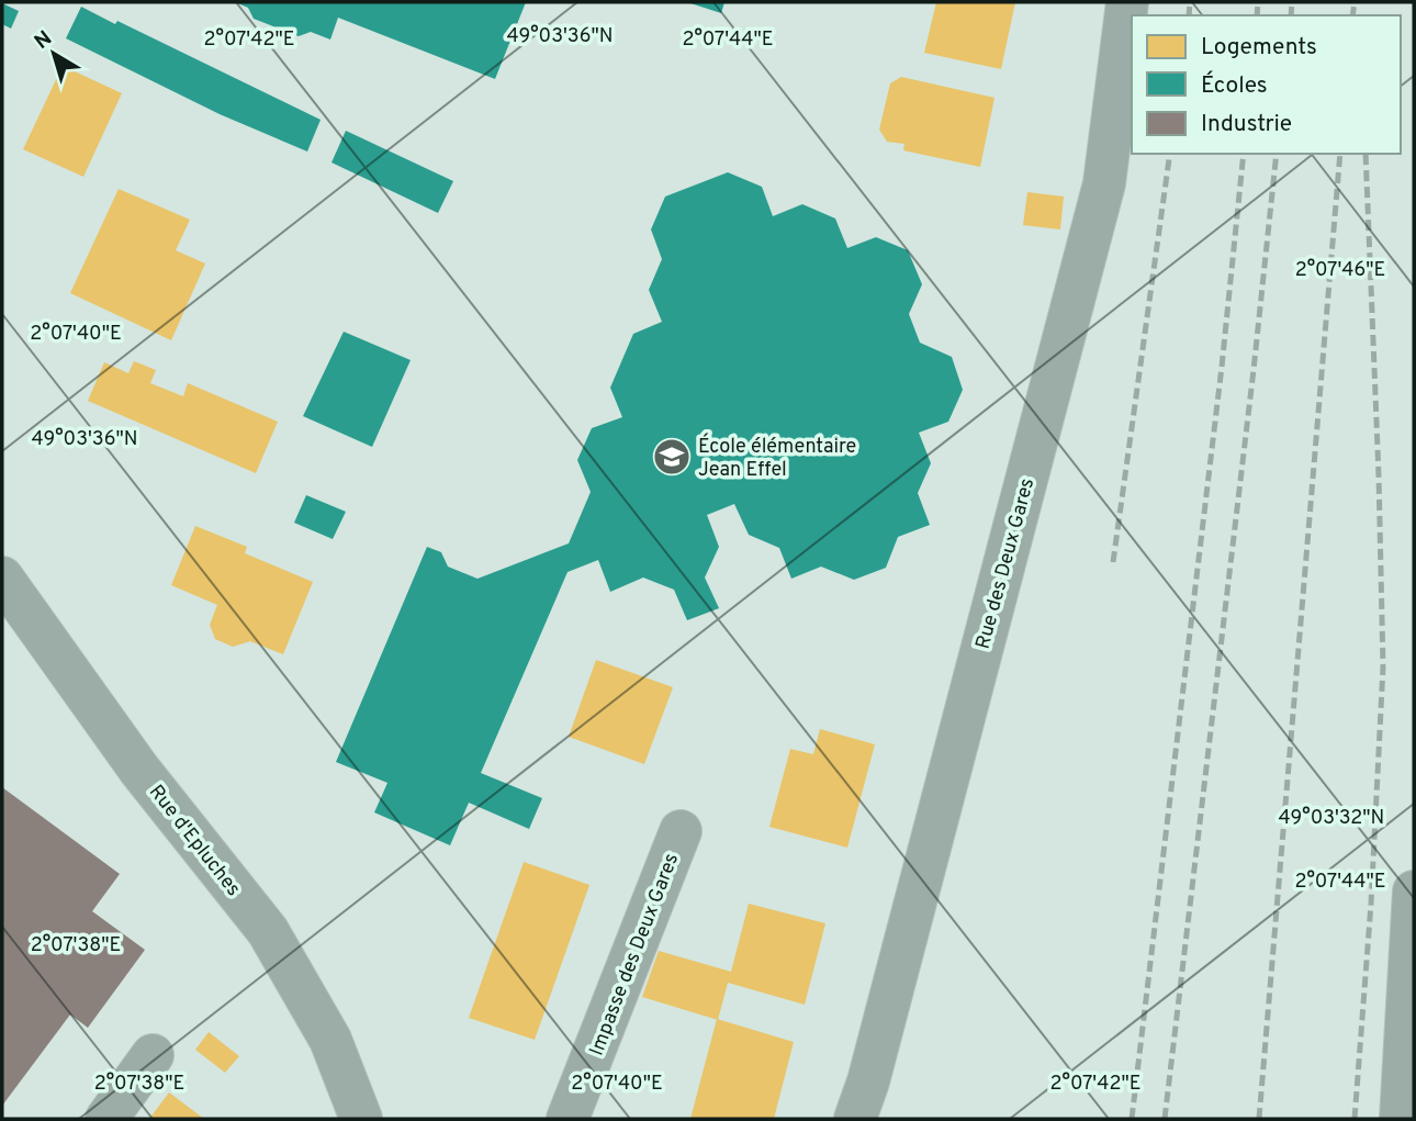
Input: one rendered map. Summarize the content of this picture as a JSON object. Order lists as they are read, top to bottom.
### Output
{
  "streets": {
    "street": ["Rue des Deux Gares", "Rue d'Epluches", "Impasse des Deux Gares"]
  },
  "places": {
    "school or university": ["École élémentaire Jean Effel"]
  },
  "legend": ["Logements", "Écoles", "Industrie"],
  "north": "top left",
  "coordinates": [
    "49°03'36\"N",
    "2°07'42\"E",
    "2°07'44\"E",
    "2°07'46\"E",
    "2°07'40\"E",
    "49°03'32\"N",
    "2°07'38\"E"
  ]
}
